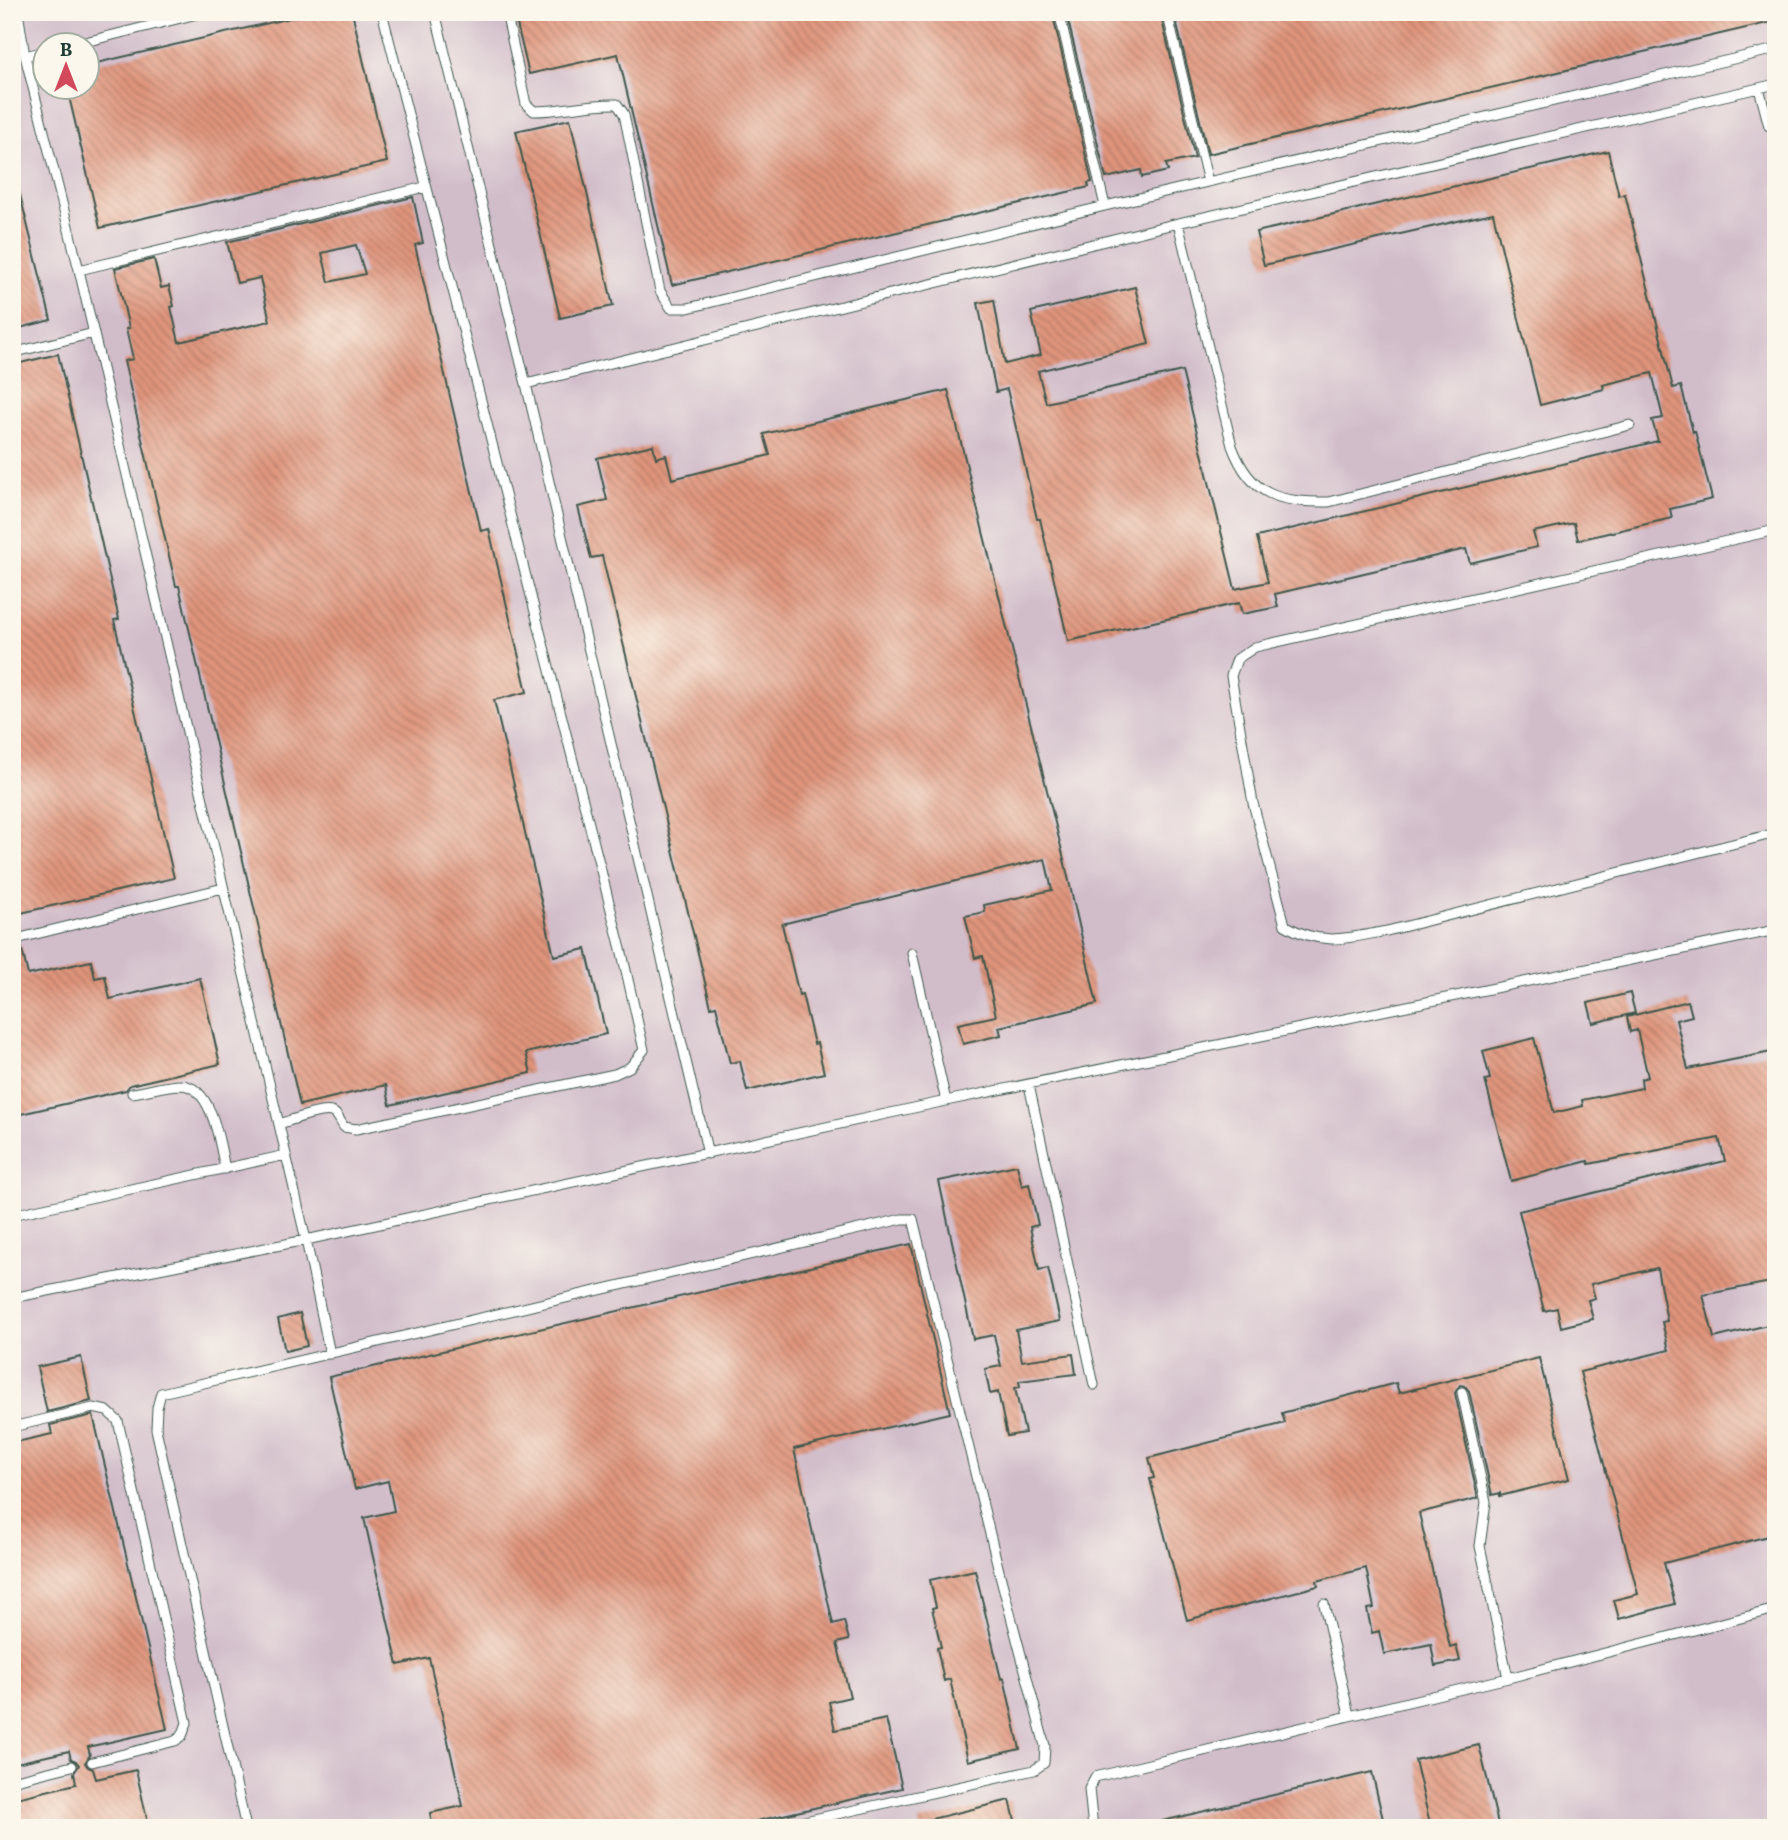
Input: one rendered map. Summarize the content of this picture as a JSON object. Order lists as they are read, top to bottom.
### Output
{
  "north": "top"
}
